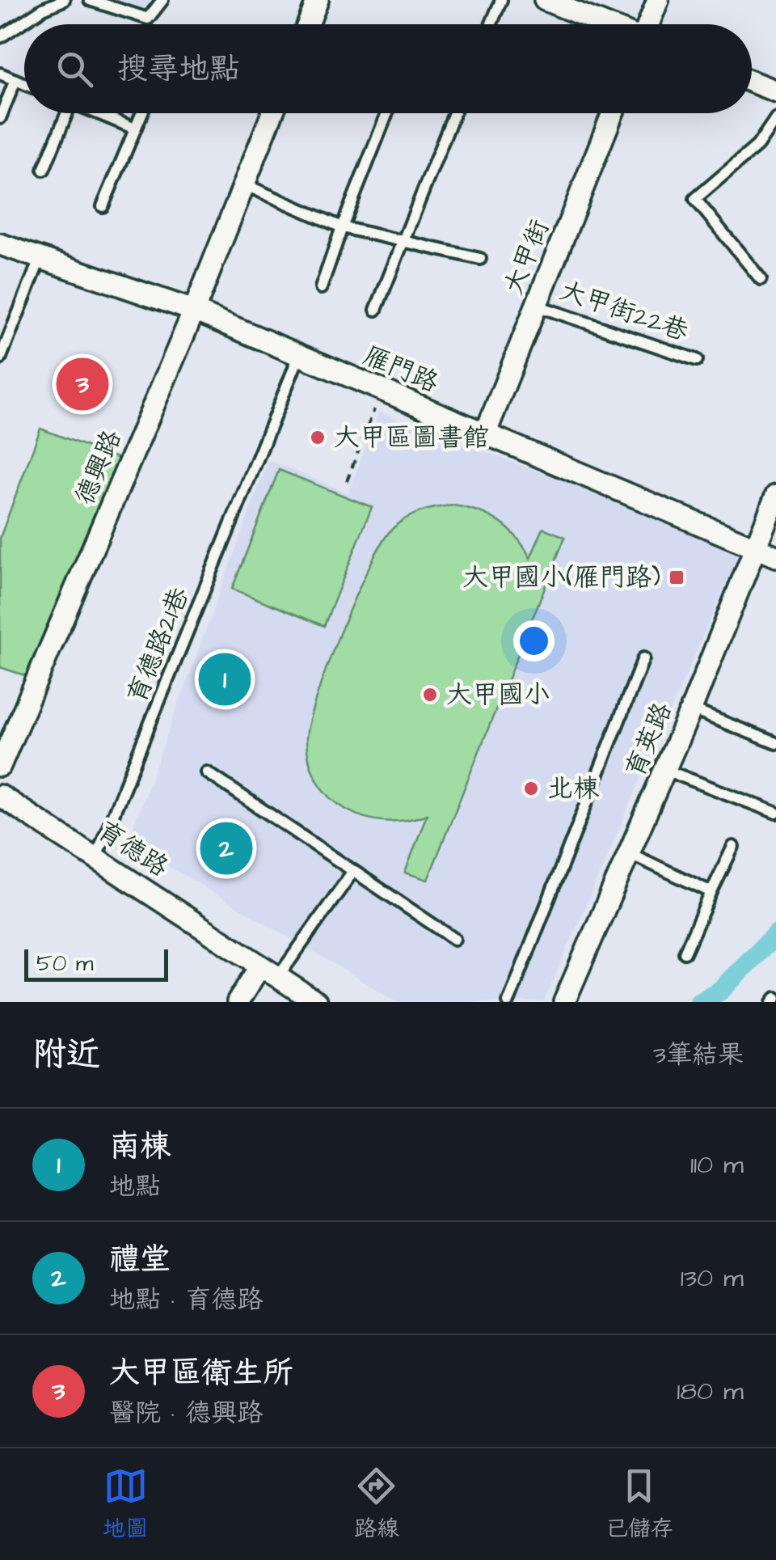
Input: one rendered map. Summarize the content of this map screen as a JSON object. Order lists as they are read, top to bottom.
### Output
{
  "streets": {
    "street": [
      "大甲街",
      "雁門路",
      "德興路",
      "育英路",
      "育德路"
    ],
    "lane": ["大甲街22巷", "育德路21巷"]
  },
  "crossings": [
    ["大甲街", "大甲街22巷"],
    ["大甲街", "雁門路"],
    ["雁門路", "德興路"],
    ["雁門路", "育德路21巷"],
    ["雁門路", "育英路"],
    ["育德路21巷", "育德路"]
  ],
  "places": {
    "other": ["大甲區圖書館", "大甲國小", "北棟"],
    "transit": ["大甲國小(雁門路)"]
  },
  "scale_bar": "50 m",
  "page": {
    "search": "搜尋地點",
    "pins": ["3", "1", "2"],
    "scale": "50 m",
    "heading": ["附近", "3筆結果"],
    "list": [
      {
        "mark": "1",
        "name": "南棟",
        "note": "地點",
        "value": "110 m"
      },
      {
        "mark": "2",
        "name": "禮堂",
        "note": "地點 · 育德路",
        "value": "130 m"
      },
      {
        "mark": "3",
        "name": "大甲區衛生所",
        "note": "醫院 · 德興路",
        "value": "180 m"
      }
    ],
    "nav": ["地圖", "路線", "已儲存"]
  }
}
